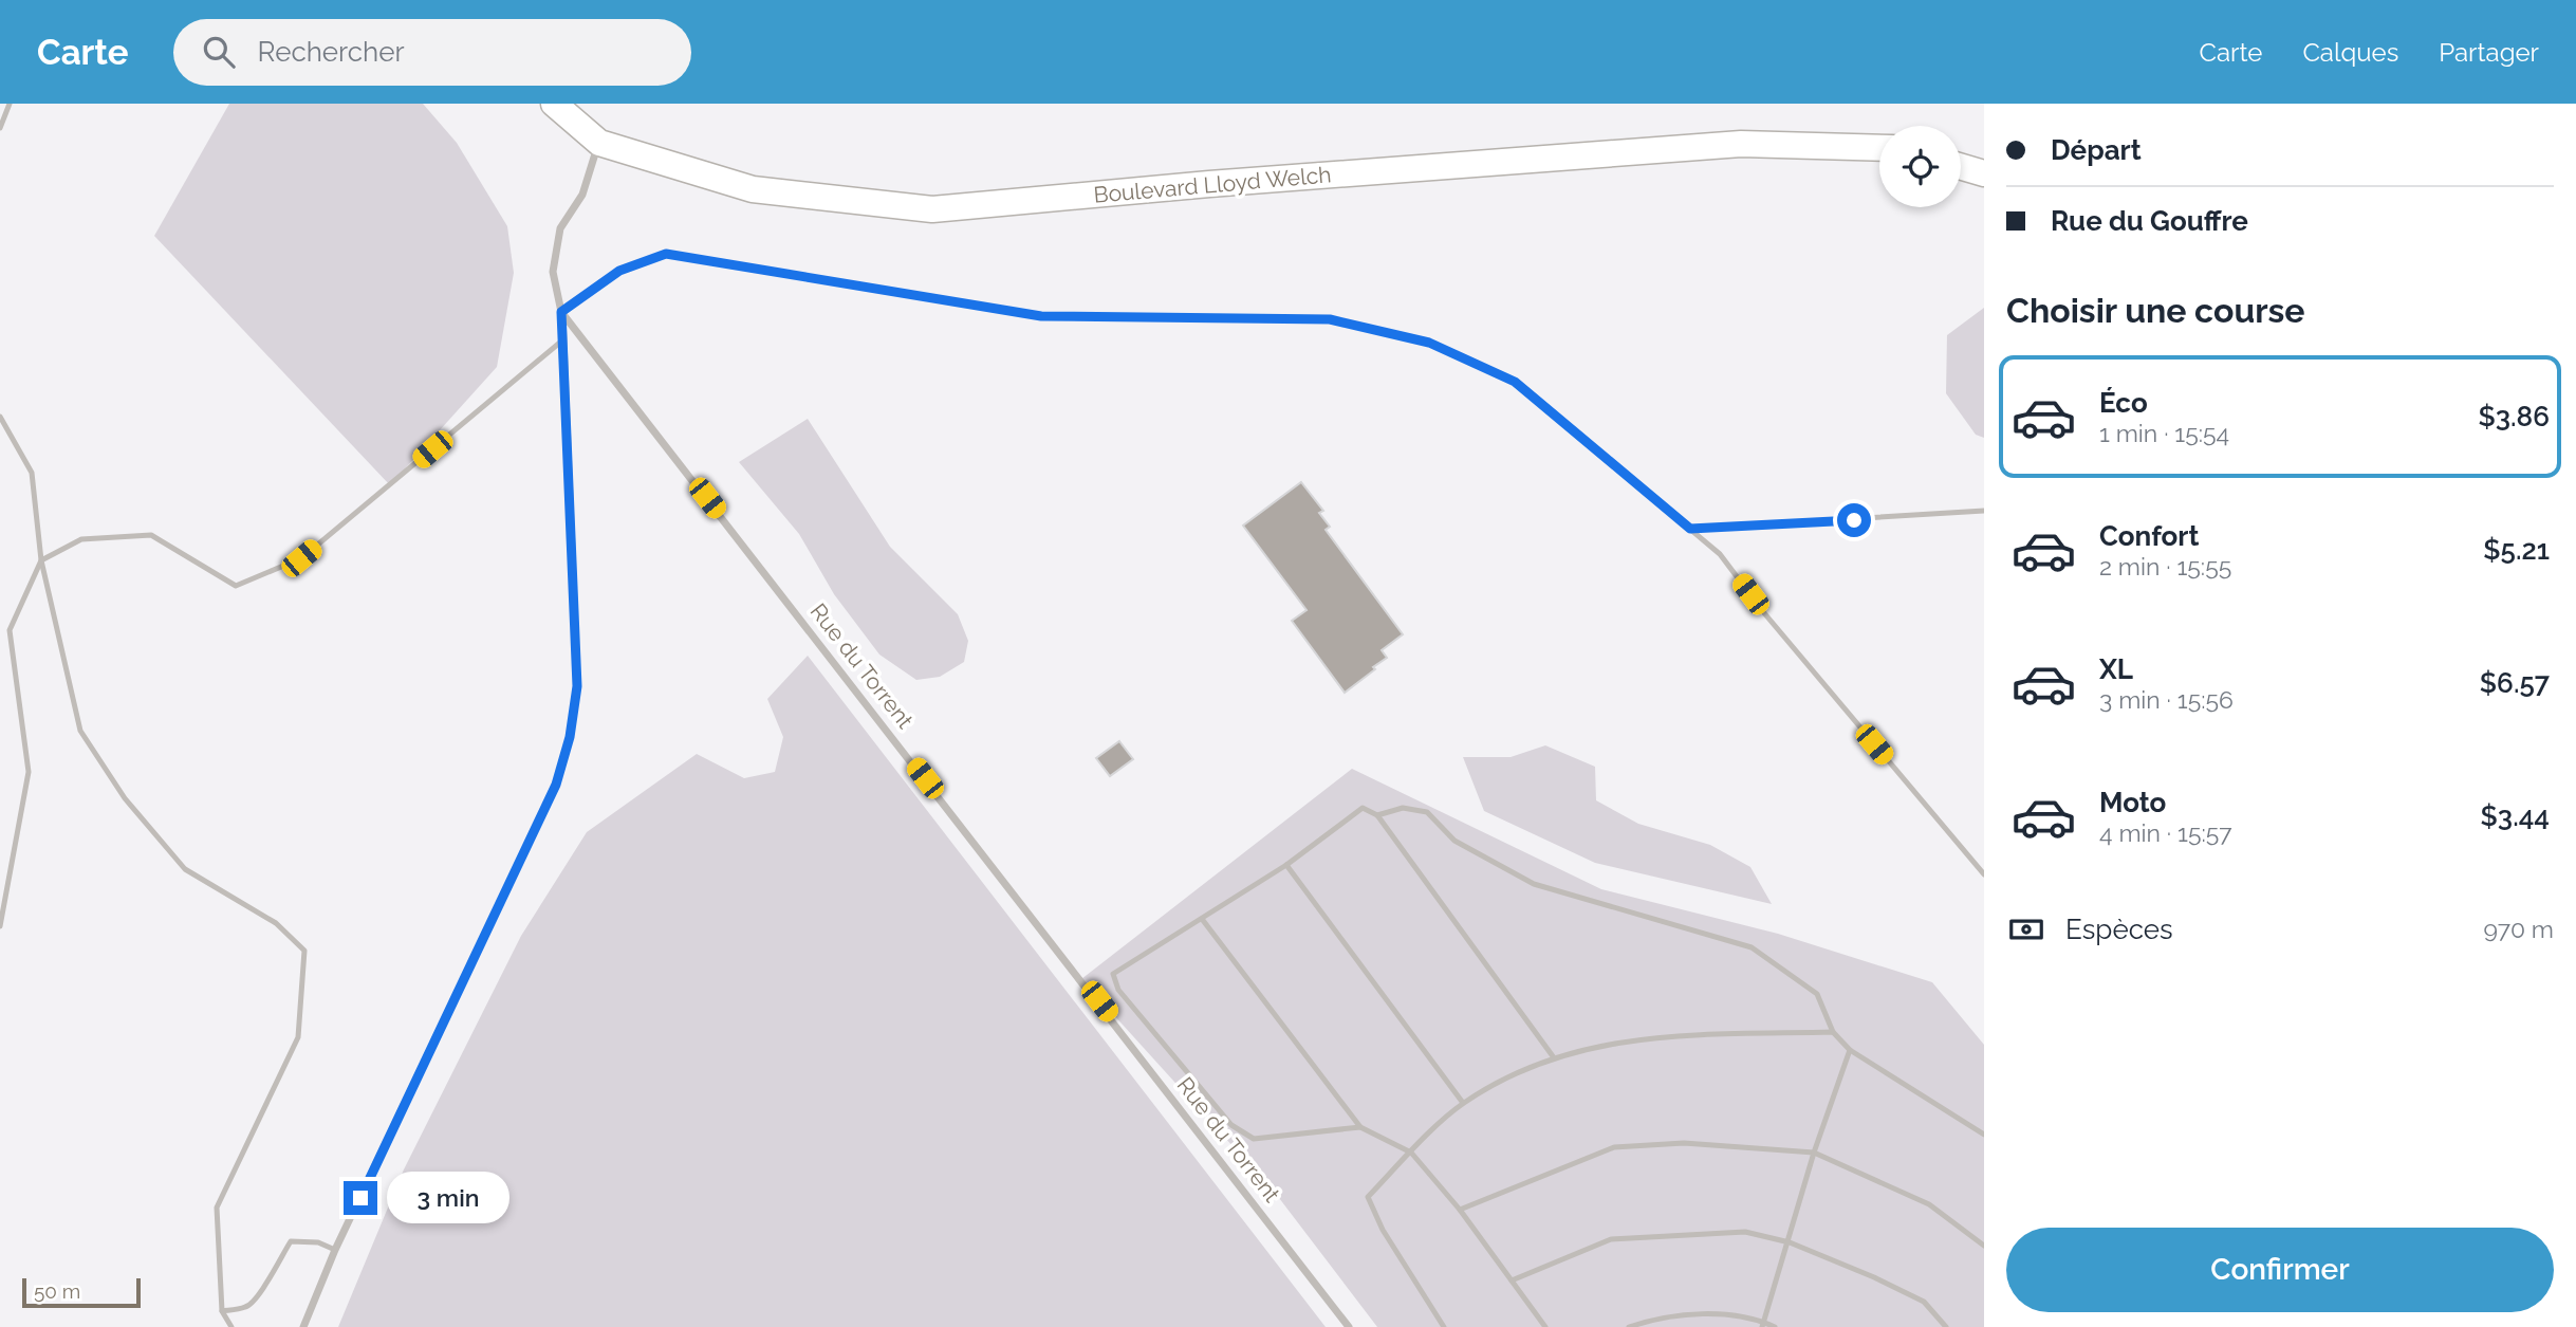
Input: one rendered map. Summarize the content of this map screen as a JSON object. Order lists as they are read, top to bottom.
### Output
{
  "streets": {
    "main road": ["Boulevard Lloyd Welch"],
    "street": ["Rue du Torrent"]
  },
  "crossings": [
    ["Boulevard Lloyd Welch", "Rue du Torrent"]
  ],
  "scale_bar": "50 m",
  "page": {
    "header": "Carte",
    "search": "Rechercher",
    "nav": ["Carte", "Calques", "Partager"],
    "banner": ["Départ", "Rue du Gouffre"],
    "heading": "Choisir une course",
    "list": [
      {
        "name": "Éco",
        "note": "1 min · 15:54",
        "value": "$3.86"
      },
      {
        "name": "Confort",
        "note": "2 min · 15:55",
        "value": "$5.21"
      },
      {
        "name": "XL",
        "note": "3 min · 15:56",
        "value": "$6.57"
      },
      {
        "name": "Moto",
        "note": "4 min · 15:57",
        "value": "$3.44"
      }
    ],
    "pay": ["Espèces", "970 m"],
    "bubble": "3 min",
    "buttons": "Confirmer",
    "scale": "50 m"
  }
}
